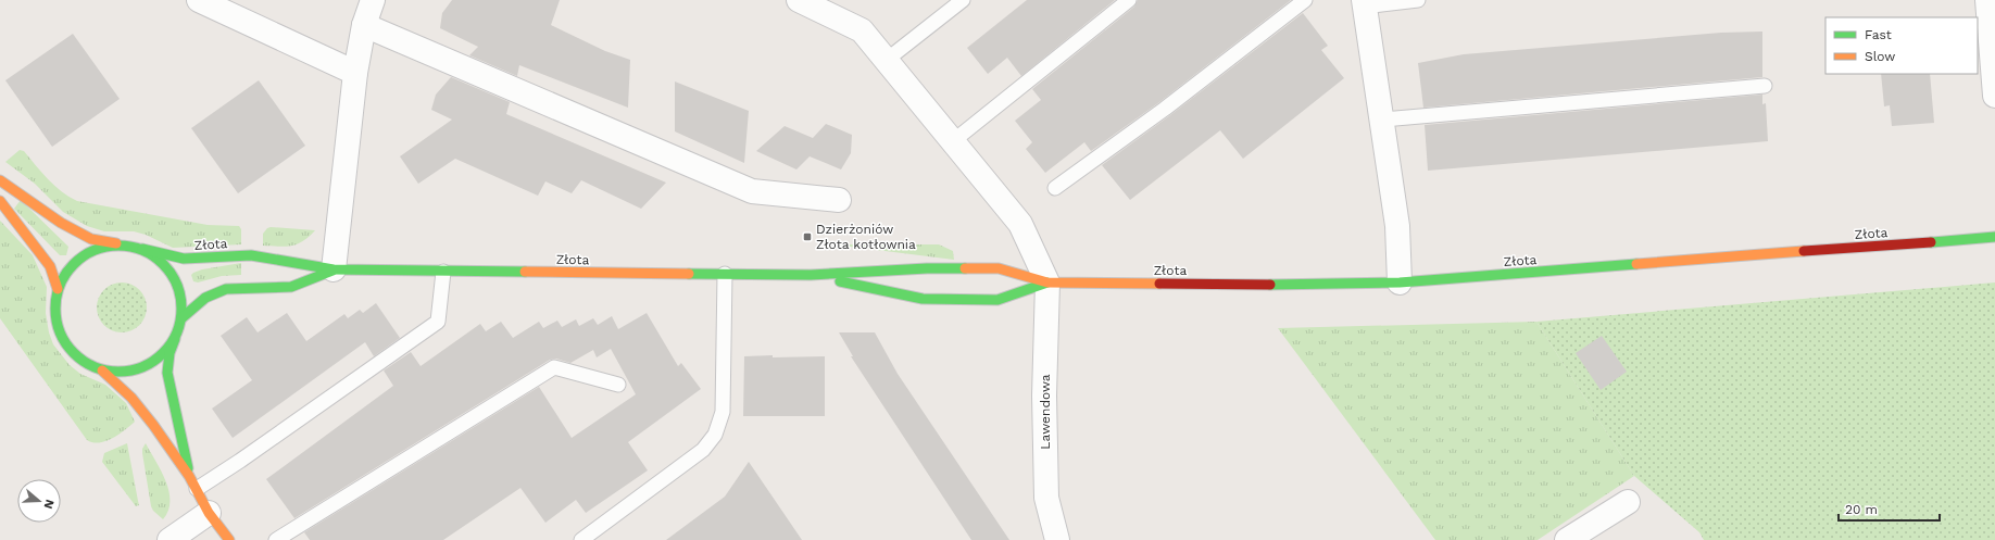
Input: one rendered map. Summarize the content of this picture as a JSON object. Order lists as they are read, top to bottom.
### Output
{
  "streets": {
    "street": ["Złota", "Lawendowa"]
  },
  "crossings": [
    ["Złota", "Lawendowa"]
  ],
  "places": {
    "transit": ["Dzierżoniów Złota kotłownia"]
  },
  "legend": ["Fast", "Slow"],
  "scale_bar": "20 m",
  "north": "right"
}
